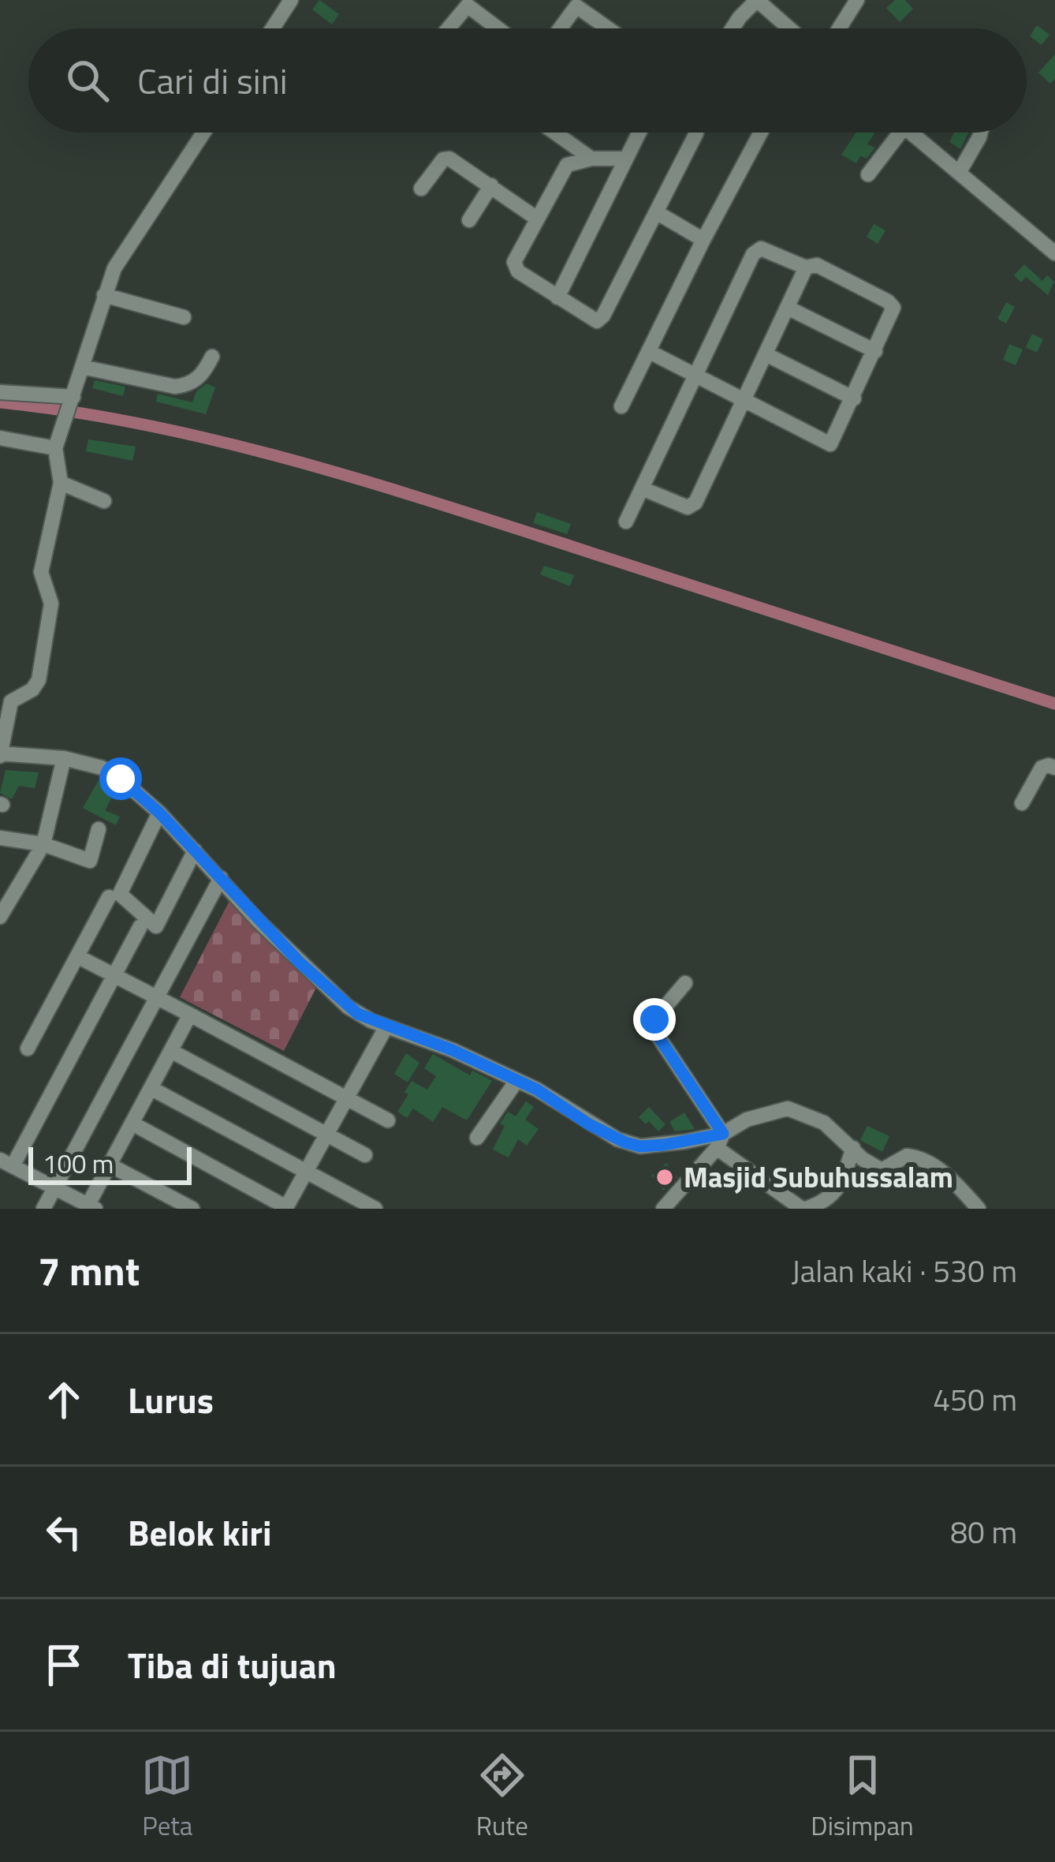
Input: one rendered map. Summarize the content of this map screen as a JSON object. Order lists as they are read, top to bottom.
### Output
{
  "places": ["Masjid Subuhussalam"],
  "scale_bar": "100 m",
  "page": {
    "search": "Cari di sini",
    "scale": "100 m",
    "heading": ["7 mnt", "Jalan kaki · 530 m"],
    "list": [
      ["Lurus", "450 m"],
      ["Belok kiri", "80 m"],
      "Tiba di tujuan"
    ],
    "nav": ["Peta", "Rute", "Disimpan"]
  }
}
